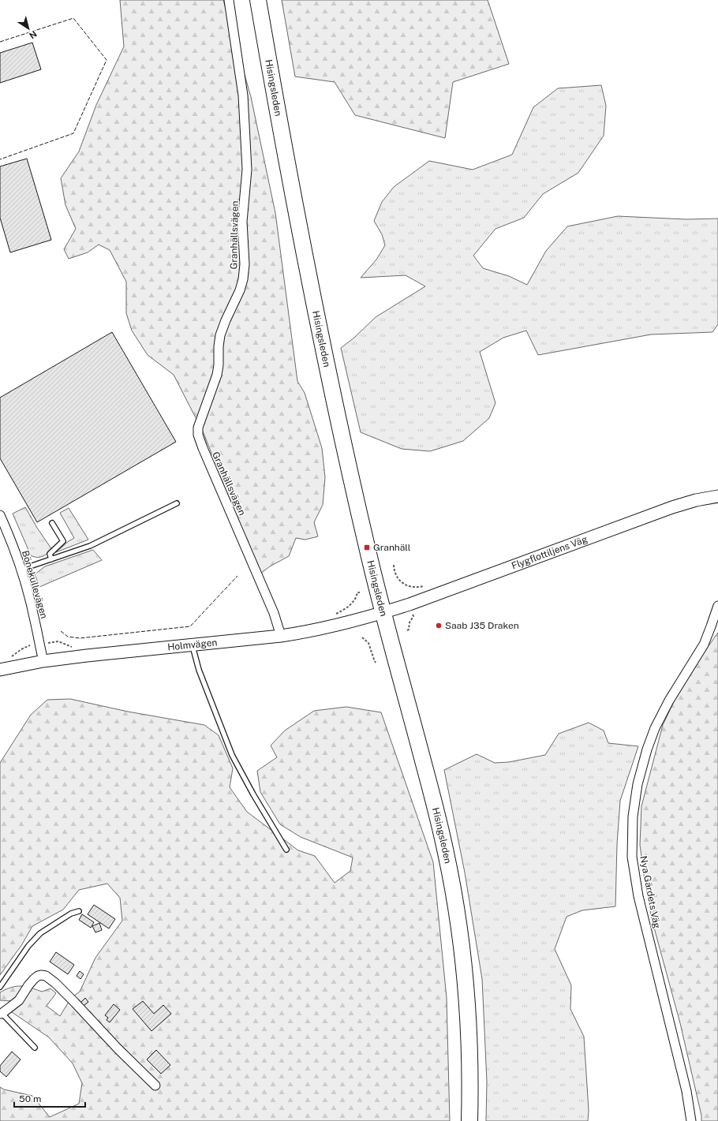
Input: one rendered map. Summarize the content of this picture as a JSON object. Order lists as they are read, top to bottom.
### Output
{
  "streets": {
    "highway": ["Hisingsleden"],
    "street": [
      "Granhällsvägen",
      "Flygflottiljens Väg",
      "Bönekullevägen",
      "Holmvägen",
      "Nya Gärdets Väg"
    ]
  },
  "crossings": [
    ["Hisingsleden", "Flygflottiljens Väg"],
    ["Hisingsleden", "Holmvägen"],
    ["Granhällsvägen", "Holmvägen"],
    ["Flygflottiljens Väg", "Holmvägen"],
    ["Bönekullevägen", "Holmvägen"]
  ],
  "places": {
    "transit": ["Granhäll"],
    "other": ["Saab J35 Draken"]
  },
  "scale_bar": "50 m",
  "north": "bottom right"
}
